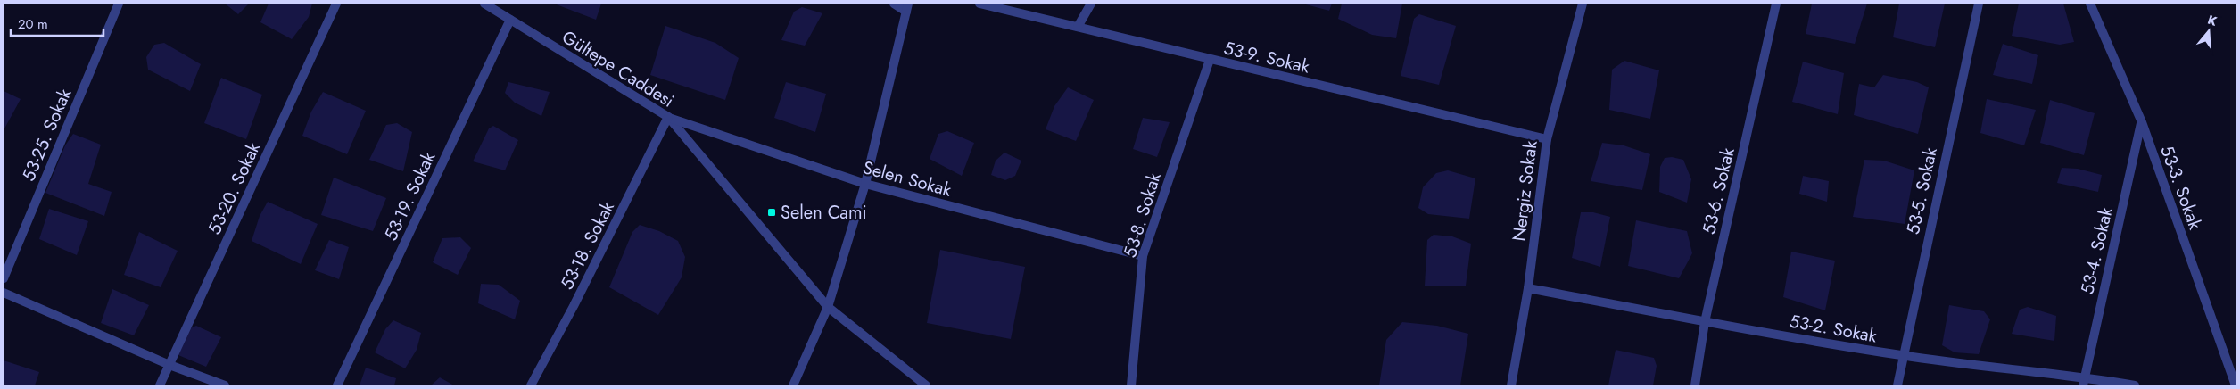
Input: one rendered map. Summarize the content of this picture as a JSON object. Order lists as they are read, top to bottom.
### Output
{
  "streets": {
    "street": [
      "53-9. Sokak",
      "Gültepe Caddesi",
      "53-25. Sokak",
      "Selen Sokak",
      "53-3. Sokak",
      "53-20. Sokak",
      "Nergiz Sokak",
      "53-6. Sokak",
      "53-5. Sokak",
      "53-19. Sokak",
      "53-8. Sokak",
      "53-18. Sokak",
      "53-4. Sokak",
      "53-2. Sokak"
    ]
  },
  "crossings": [
    ["53-9. Sokak", "Nergiz Sokak"],
    ["53-9. Sokak", "53-8. Sokak"],
    ["Gültepe Caddesi", "Selen Sokak"],
    ["Gültepe Caddesi", "53-19. Sokak"],
    ["Gültepe Caddesi", "53-18. Sokak"],
    ["Selen Sokak", "53-8. Sokak"],
    ["Selen Sokak", "53-18. Sokak"],
    ["53-3. Sokak", "53-4. Sokak"],
    ["Nergiz Sokak", "53-2. Sokak"],
    ["53-6. Sokak", "53-2. Sokak"],
    ["53-5. Sokak", "53-2. Sokak"],
    ["53-4. Sokak", "53-2. Sokak"]
  ],
  "places": {
    "transit": ["Selen Cami"]
  },
  "scale_bar": "20 m",
  "north": "top"
}
